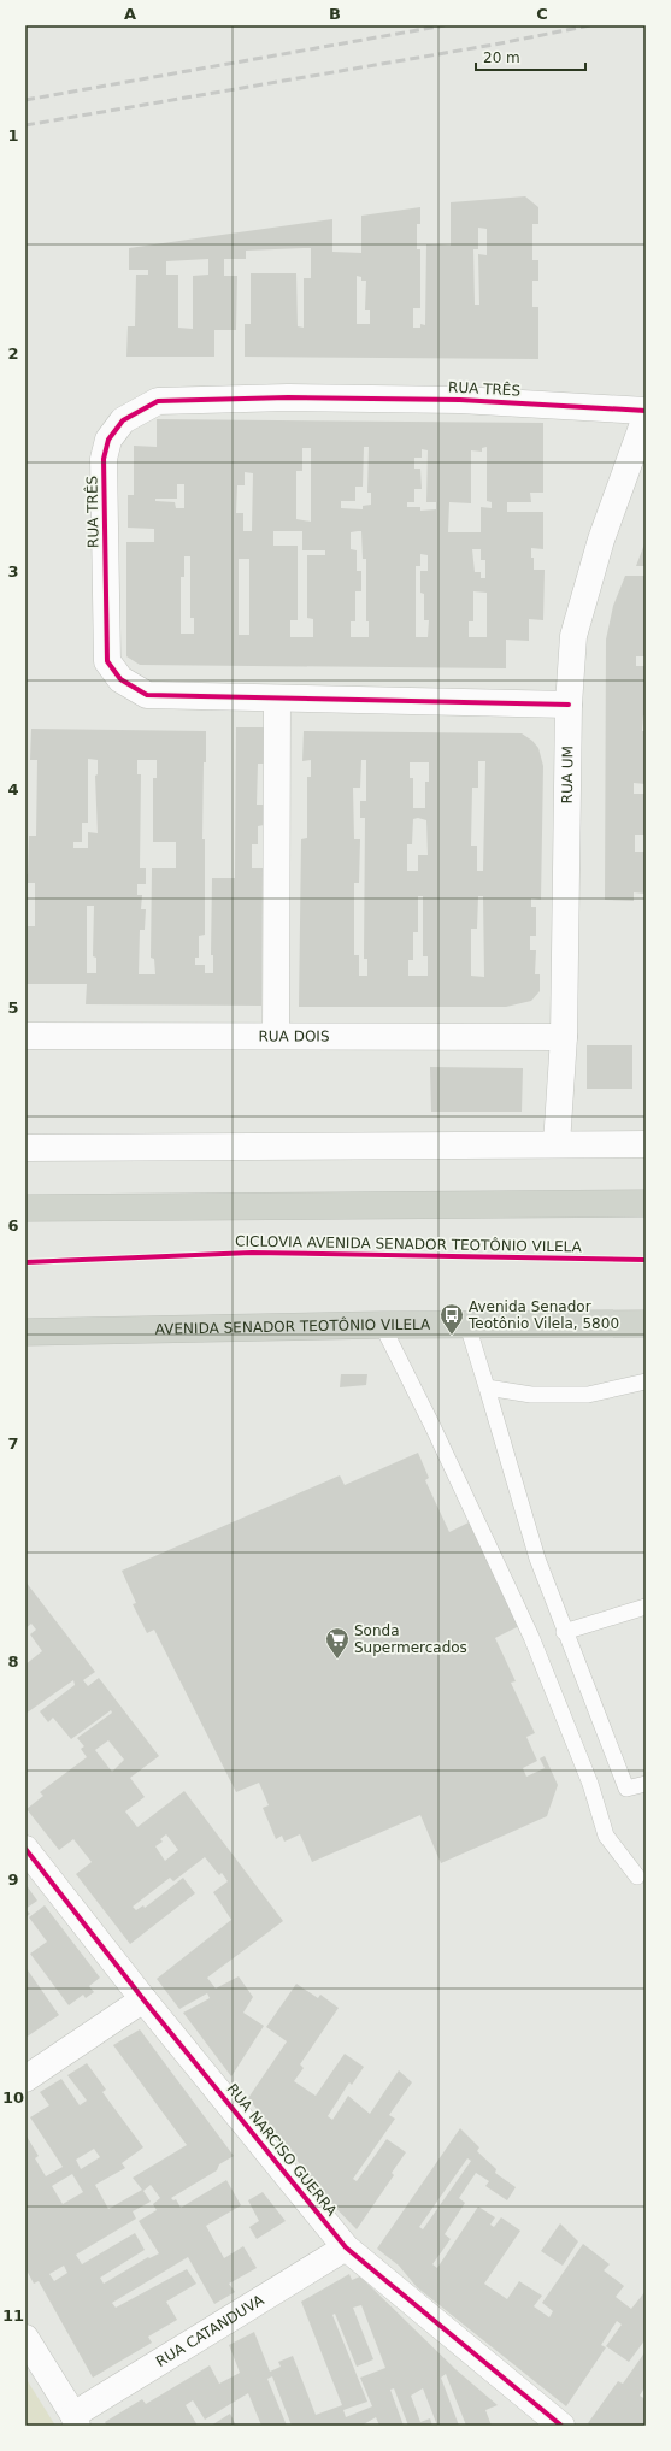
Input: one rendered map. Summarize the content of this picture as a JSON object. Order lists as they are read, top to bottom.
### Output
{
  "streets": {
    "main road": ["AVENIDA SENADOR TEOTÔNIO VILELA"],
    "street": [
      "RUA TRÊS",
      "RUA UM",
      "RUA DOIS",
      "RUA NARCISO GUERRA",
      "RUA CATANDUVA"
    ],
    "cycle path": ["CICLOVIA AVENIDA SENADOR TEOTÔNIO VILELA"]
  },
  "crossings": [
    ["RUA TRÊS", "RUA UM"],
    ["RUA UM", "RUA DOIS"],
    ["RUA NARCISO GUERRA", "RUA CATANDUVA"]
  ],
  "places": {
    "bus stop": ["Avenida Senador Teotônio Vilela, 5800"],
    "supermarket": ["Sonda Supermercados"]
  },
  "scale_bar": "20 m",
  "grid": {
    "columns": ["A", "B", "C"],
    "rows": [
      "1",
      "2",
      "3",
      "4",
      "5",
      "6",
      "7",
      "8",
      "9",
      "10",
      "11"
    ]
  }
}
